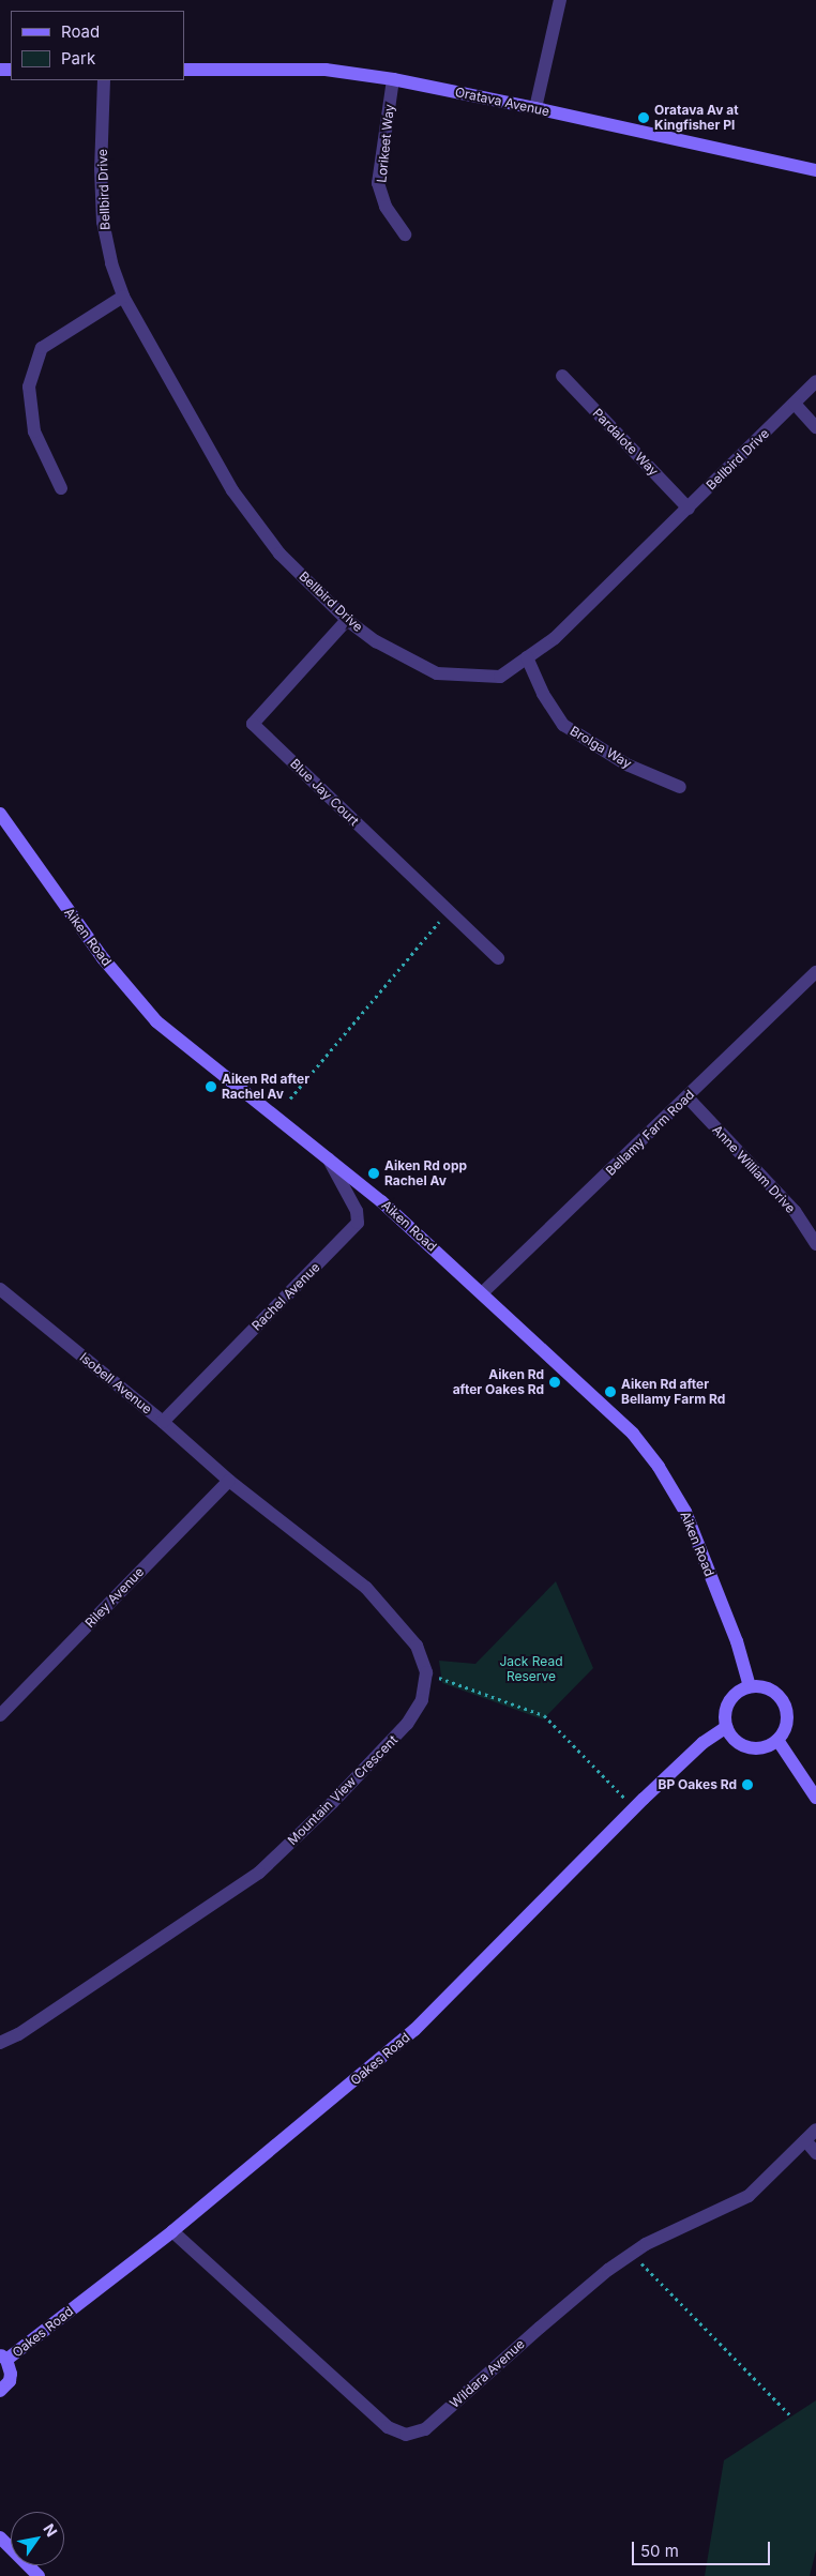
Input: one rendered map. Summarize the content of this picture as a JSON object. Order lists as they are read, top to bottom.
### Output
{
  "streets": {
    "street": [
      "Oratava Avenue",
      "Lorikeet Way",
      "Bellbird Drive",
      "Pardalote Way",
      "Brolga Way",
      "Blue Jay Court",
      "Aiken Road",
      "Bellamy Farm Road",
      "Anne William Drive",
      "Rachel Avenue",
      "Isobell Avenue",
      "Riley Avenue",
      "Mountain View Crescent",
      "Oakes Road",
      "Wildara Avenue"
    ]
  },
  "crossings": [
    ["Oratava Avenue", "Lorikeet Way"],
    ["Bellbird Drive", "Pardalote Way"],
    ["Bellbird Drive", "Brolga Way"],
    ["Bellbird Drive", "Blue Jay Court"],
    ["Aiken Road", "Bellamy Farm Road"],
    ["Aiken Road", "Rachel Avenue"],
    ["Aiken Road", "Oakes Road"],
    ["Bellamy Farm Road", "Anne William Drive"],
    ["Rachel Avenue", "Isobell Avenue"],
    ["Isobell Avenue", "Riley Avenue"],
    ["Isobell Avenue", "Mountain View Crescent"],
    ["Riley Avenue", "Mountain View Crescent"],
    ["Oakes Road", "Wildara Avenue"]
  ],
  "parks": ["Jack Read Reserve"],
  "places": [
    "Oratava Av at Kingfisher Pl",
    "Aiken Rd after Rachel Av",
    "Aiken Rd opp Rachel Av",
    "Aiken Rd after Oakes Rd",
    "Aiken Rd after Bellamy Farm Rd",
    "BP Oakes Rd"
  ],
  "legend": ["Road", "Park"],
  "scale_bar": "50 m",
  "north": "top right"
}
